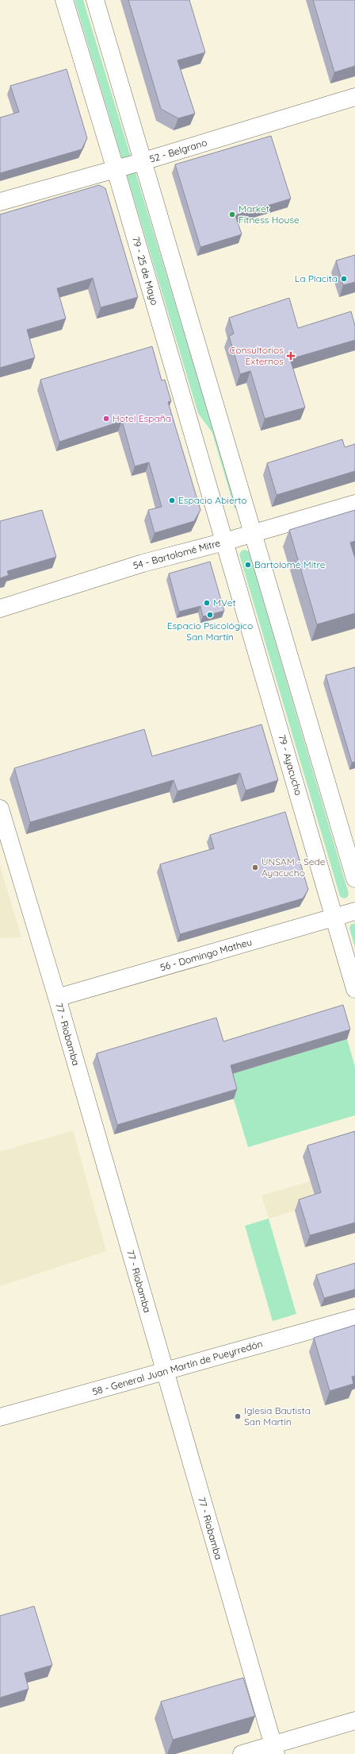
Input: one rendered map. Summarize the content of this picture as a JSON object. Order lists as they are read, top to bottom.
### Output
{
  "streets": {
    "street": [
      "52 - Belgrano",
      "79 - 25 de Mayo",
      "54 - Bartolomé Mitre",
      "79 - Ayacucho",
      "56 - Domingo Matheu",
      "77 - Riobamba",
      "58 - General Juan Martín de Pueyrredón"
    ]
  },
  "crossings": [
    ["52 - Belgrano", "79 - 25 de Mayo"],
    ["79 - 25 de Mayo", "54 - Bartolomé Mitre"],
    ["79 - 25 de Mayo", "79 - Ayacucho"],
    ["54 - Bartolomé Mitre", "79 - Ayacucho"],
    ["79 - Ayacucho", "56 - Domingo Matheu"],
    ["56 - Domingo Matheu", "77 - Riobamba"],
    ["77 - Riobamba", "58 - General Juan Martín de Pueyrredón"]
  ],
  "places": {
    "other": [
      "Market Fitness House",
      "La Placita",
      "Hotel España",
      "Espacio Abierto",
      "Bartolomé Mitre",
      "MVet",
      "Espacio Psicológico San Martín",
      "UNSAM - Sede Ayacucho",
      "Iglesia Bautista San Martín"
    ],
    "health": ["Consultorios Externos"]
  }
}
